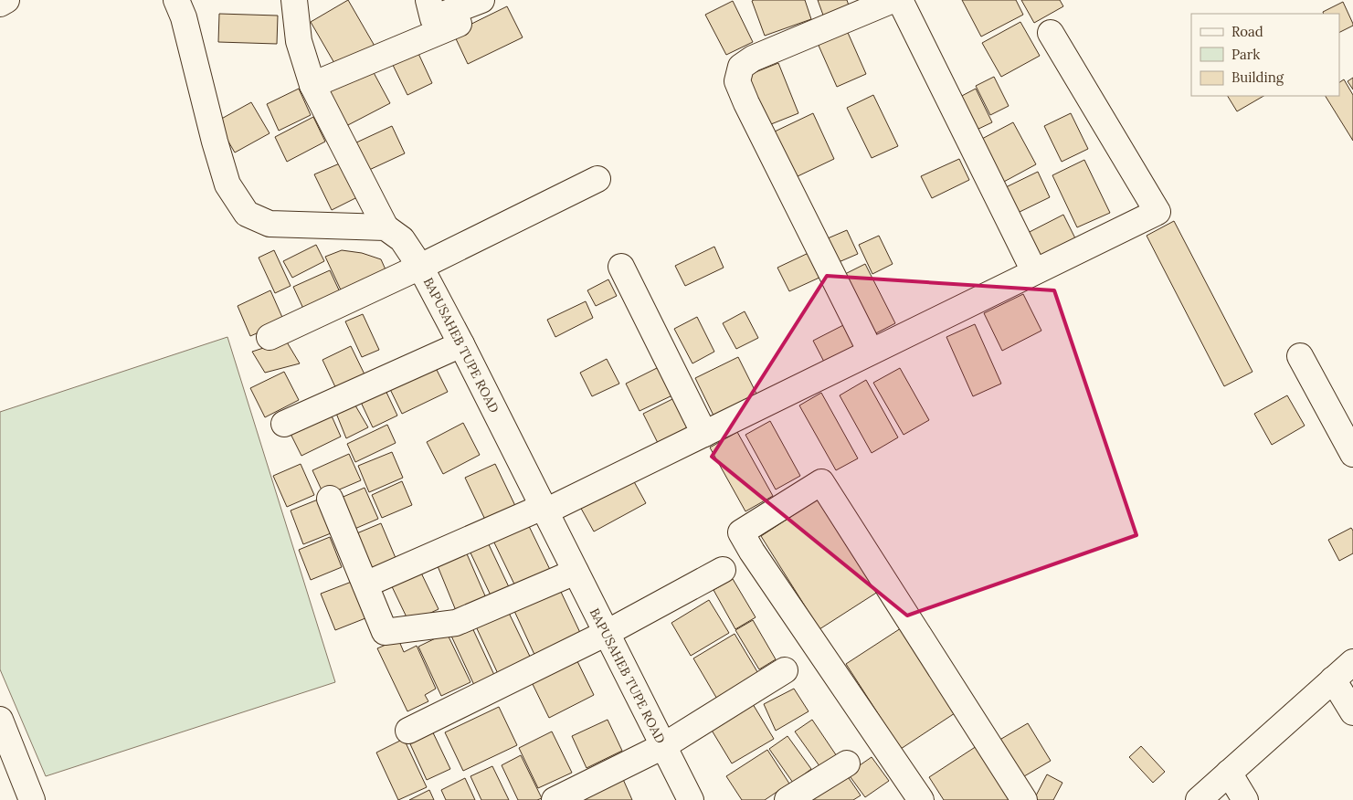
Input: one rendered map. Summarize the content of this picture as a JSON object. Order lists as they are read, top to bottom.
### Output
{
  "streets": {
    "street": ["BAPUSAHEB TUPE ROAD"]
  },
  "legend": ["Road", "Park", "Building"]
}
